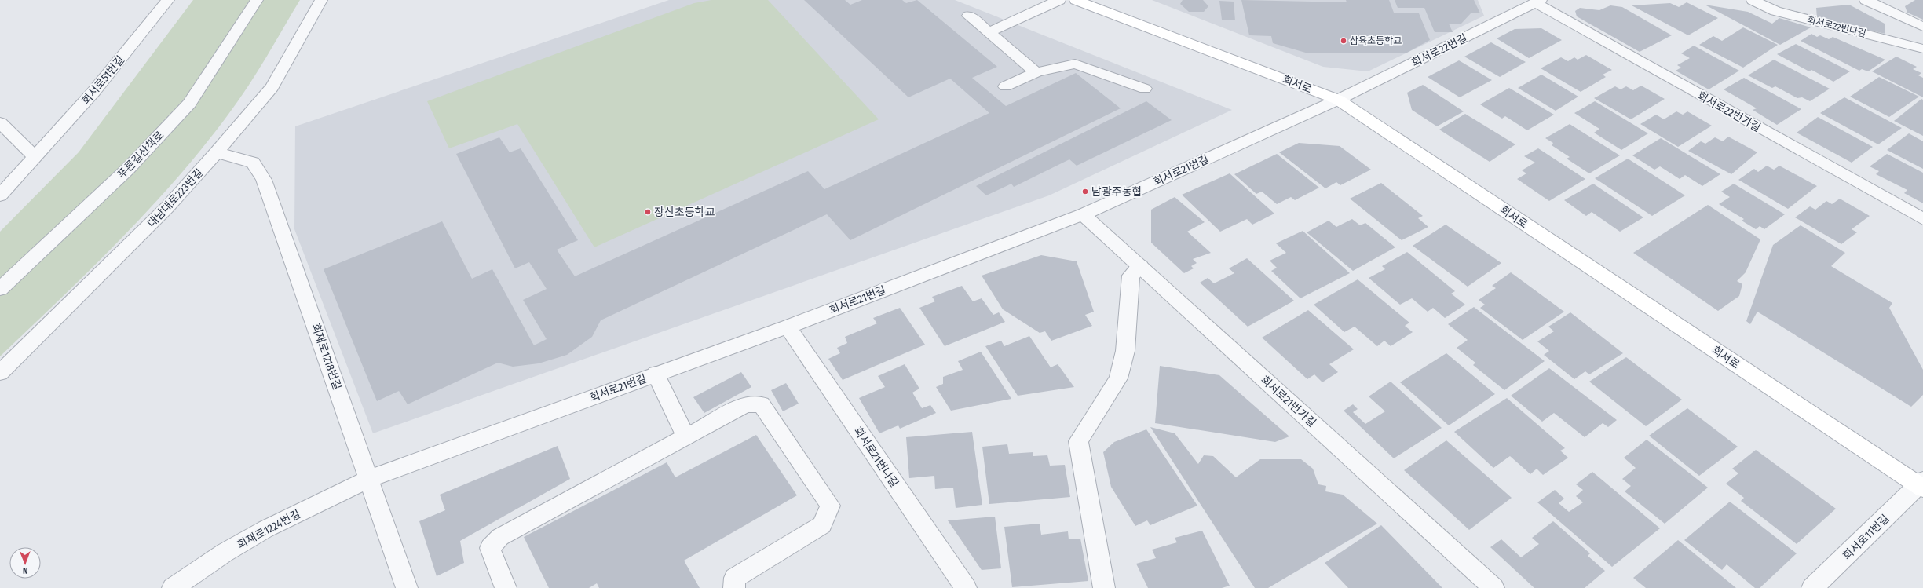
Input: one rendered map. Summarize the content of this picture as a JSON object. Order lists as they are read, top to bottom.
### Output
{
  "streets": {
    "street": [
      "회서로22번다길",
      "회서로22번길",
      "회서로51번길",
      "회서로",
      "회서로22번가길",
      "푸른길산책로",
      "회서로21번길",
      "대남대로223번길",
      "회재로1218번길",
      "회서로21번가길",
      "회서로21번나길",
      "회재로1224번길",
      "회서로11번길"
    ]
  },
  "crossings": [
    ["회서로22번길", "회서로"],
    ["회서로22번길", "회서로22번가길"],
    ["회서로22번길", "회서로21번길"],
    ["회서로", "회서로21번길"],
    ["회서로", "회서로11번길"],
    ["회서로21번길", "회재로1218번길"],
    ["회서로21번길", "회서로21번가길"],
    ["회서로21번길", "회서로21번나길"],
    ["회서로21번길", "회재로1224번길"],
    ["대남대로223번길", "회재로1218번길"],
    ["회재로1218번길", "회재로1224번길"]
  ],
  "places": ["삼육초등학교", "남광주농협", "장산초등학교"],
  "north": "bottom"
}
